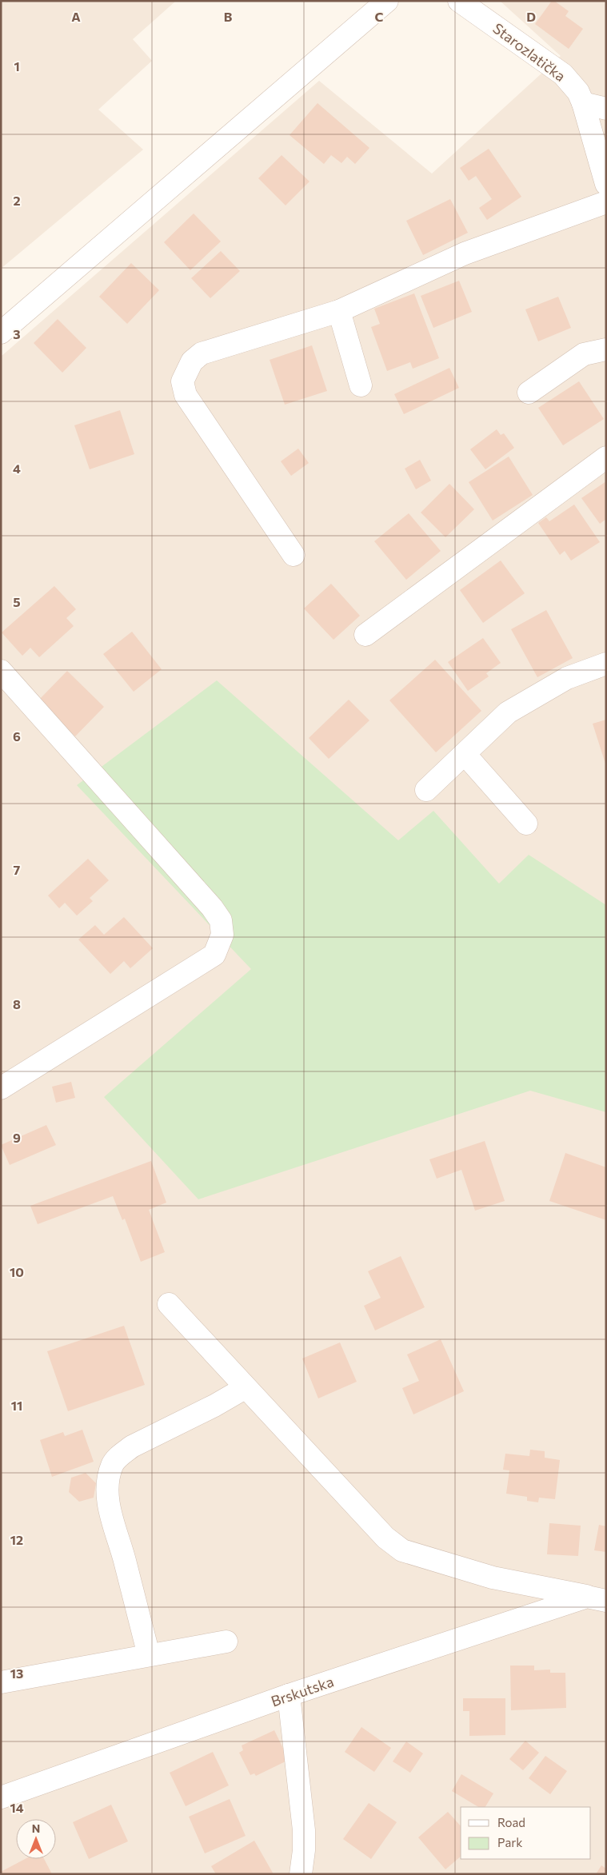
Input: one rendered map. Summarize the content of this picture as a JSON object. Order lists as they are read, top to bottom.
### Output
{
  "streets": {
    "street": ["Starozlatička", "Brskutska"]
  },
  "legend": ["Road", "Park"],
  "north": "top",
  "grid": {
    "columns": [
      "A",
      "B",
      "C",
      "D"
    ],
    "rows": [
      "1",
      "2",
      "3",
      "4",
      "5",
      "6",
      "7",
      "8",
      "9",
      "10",
      "11",
      "12",
      "13",
      "14"
    ]
  }
}
